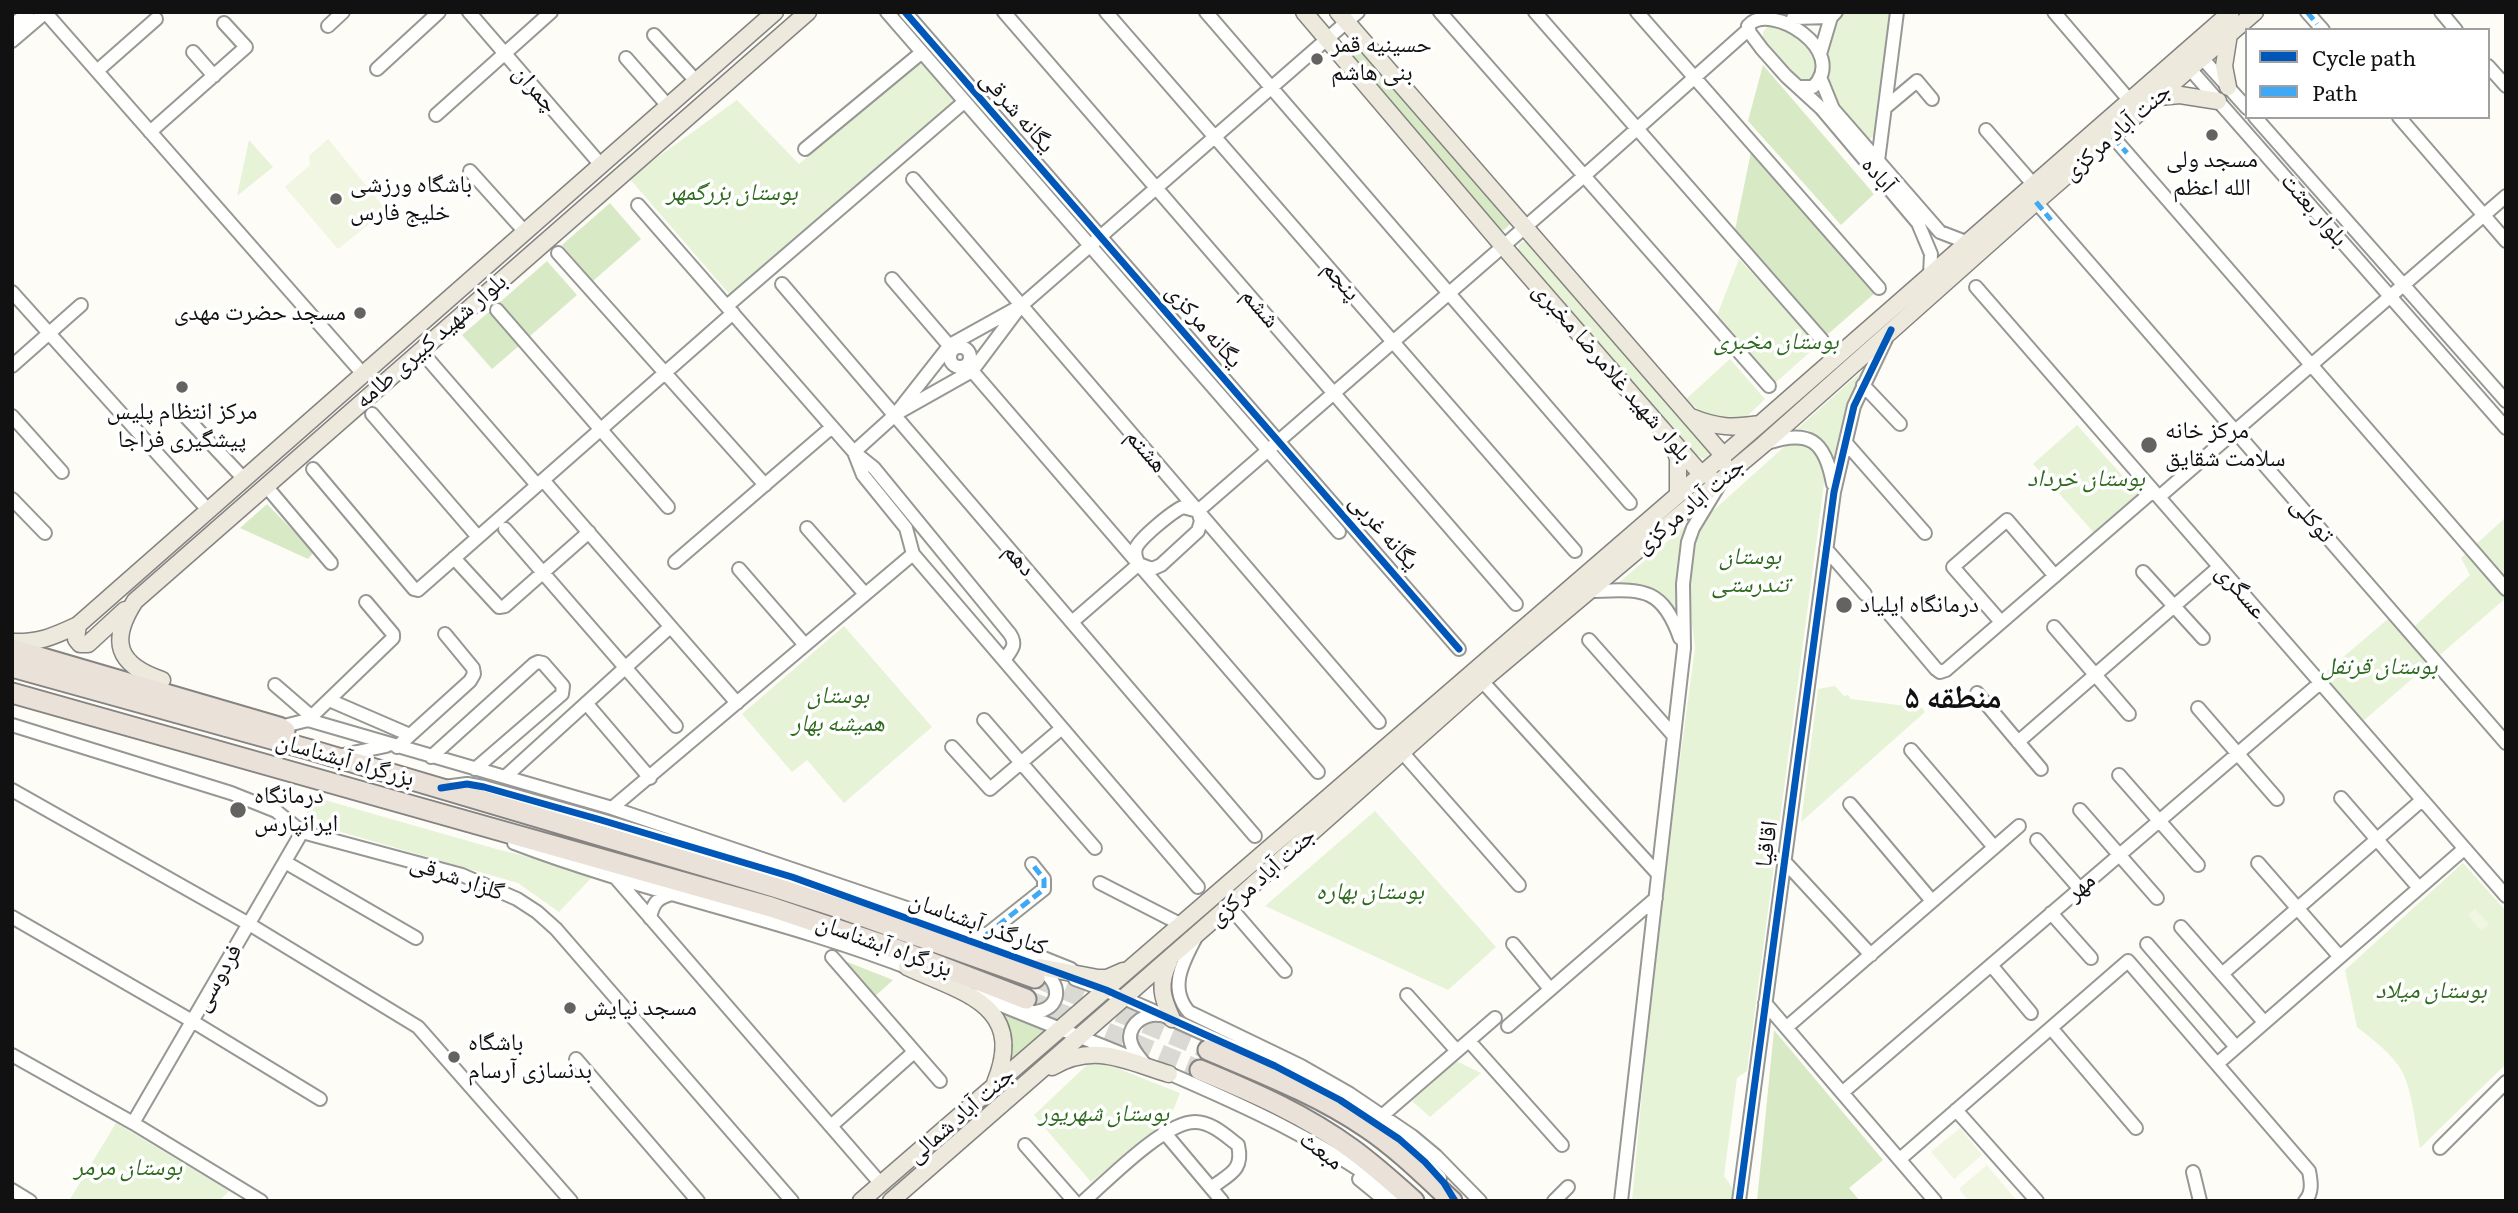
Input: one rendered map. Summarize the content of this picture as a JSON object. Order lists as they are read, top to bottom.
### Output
{
  "streets": {
    "highway": ["بزرگراه آبشناسان"],
    "main road": [
      "جنت آباد مرکزی",
      "بلوار شهید کبیری طامه",
      "بلوار شهید غلامرضا مخبری",
      "جنت آباد شمالی"
    ],
    "street": [
      "چمران",
      "یگانه شرقی",
      "آباده",
      "بلوار بعثت",
      "پنجم",
      "ششم",
      "یگانه مرکزی",
      "هشتم",
      "توکلی",
      "یگانه غربی",
      "دهم",
      "عسگری",
      "اقاقیا",
      "گلزار شرقی",
      "مهر",
      "کنارگذر آبشناسان",
      "فردوسی",
      "مبعث"
    ]
  },
  "crossings": [
    ["چمران", "بلوار شهید کبیری طامه"],
    ["یگانه شرقی", "یگانه مرکزی"],
    ["جنت آباد مرکزی", "آباده"],
    ["جنت آباد مرکزی", "بلوار بعثت"],
    ["جنت آباد مرکزی", "بلوار شهید غلامرضا مخبری"],
    ["جنت آباد مرکزی", "توکلی"],
    ["جنت آباد مرکزی", "اقاقیا"],
    ["جنت آباد مرکزی", "کنارگذر آبشناسان"],
    ["جنت آباد مرکزی", "جنت آباد شمالی"],
    ["یگانه مرکزی", "یگانه غربی"],
    ["عسگری", "مهر"],
    ["بزرگراه آبشناسان", "کنارگذر آبشناسان"],
    ["گلزار شرقی", "فردوسی"],
    ["کنارگذر آبشناسان", "جنت آباد شمالی"]
  ],
  "districts": ["منطقه ۵"],
  "parks": [
    "بوستان بزرگمهر",
    "بوستان مخبری",
    "بوستان خرداد",
    "بوستان تندرستی",
    "بوستان قرنفل",
    "بوستان همیشه بهار",
    "بوستان بهاره",
    "بوستان میلاد",
    "بوستان شهریور",
    "بوستان مرمر"
  ],
  "places": [
    "حسینیه قمر بنی هاشم",
    "مسجد ولی الله اعظم",
    "باشگاه ورزشی خلیج فارس",
    "مسجد حضرت مهدی",
    "مرکز انتظام پلیس پیشگیری فراجا",
    "مرکز خانه سلامت شقایق",
    "درمانگاه ایلیاد",
    "درمانگاه ایرانپارس",
    "مسجد نیایش",
    "باشگاه بدنسازی آرسام"
  ],
  "legend": ["Cycle path", "Path"]
}
